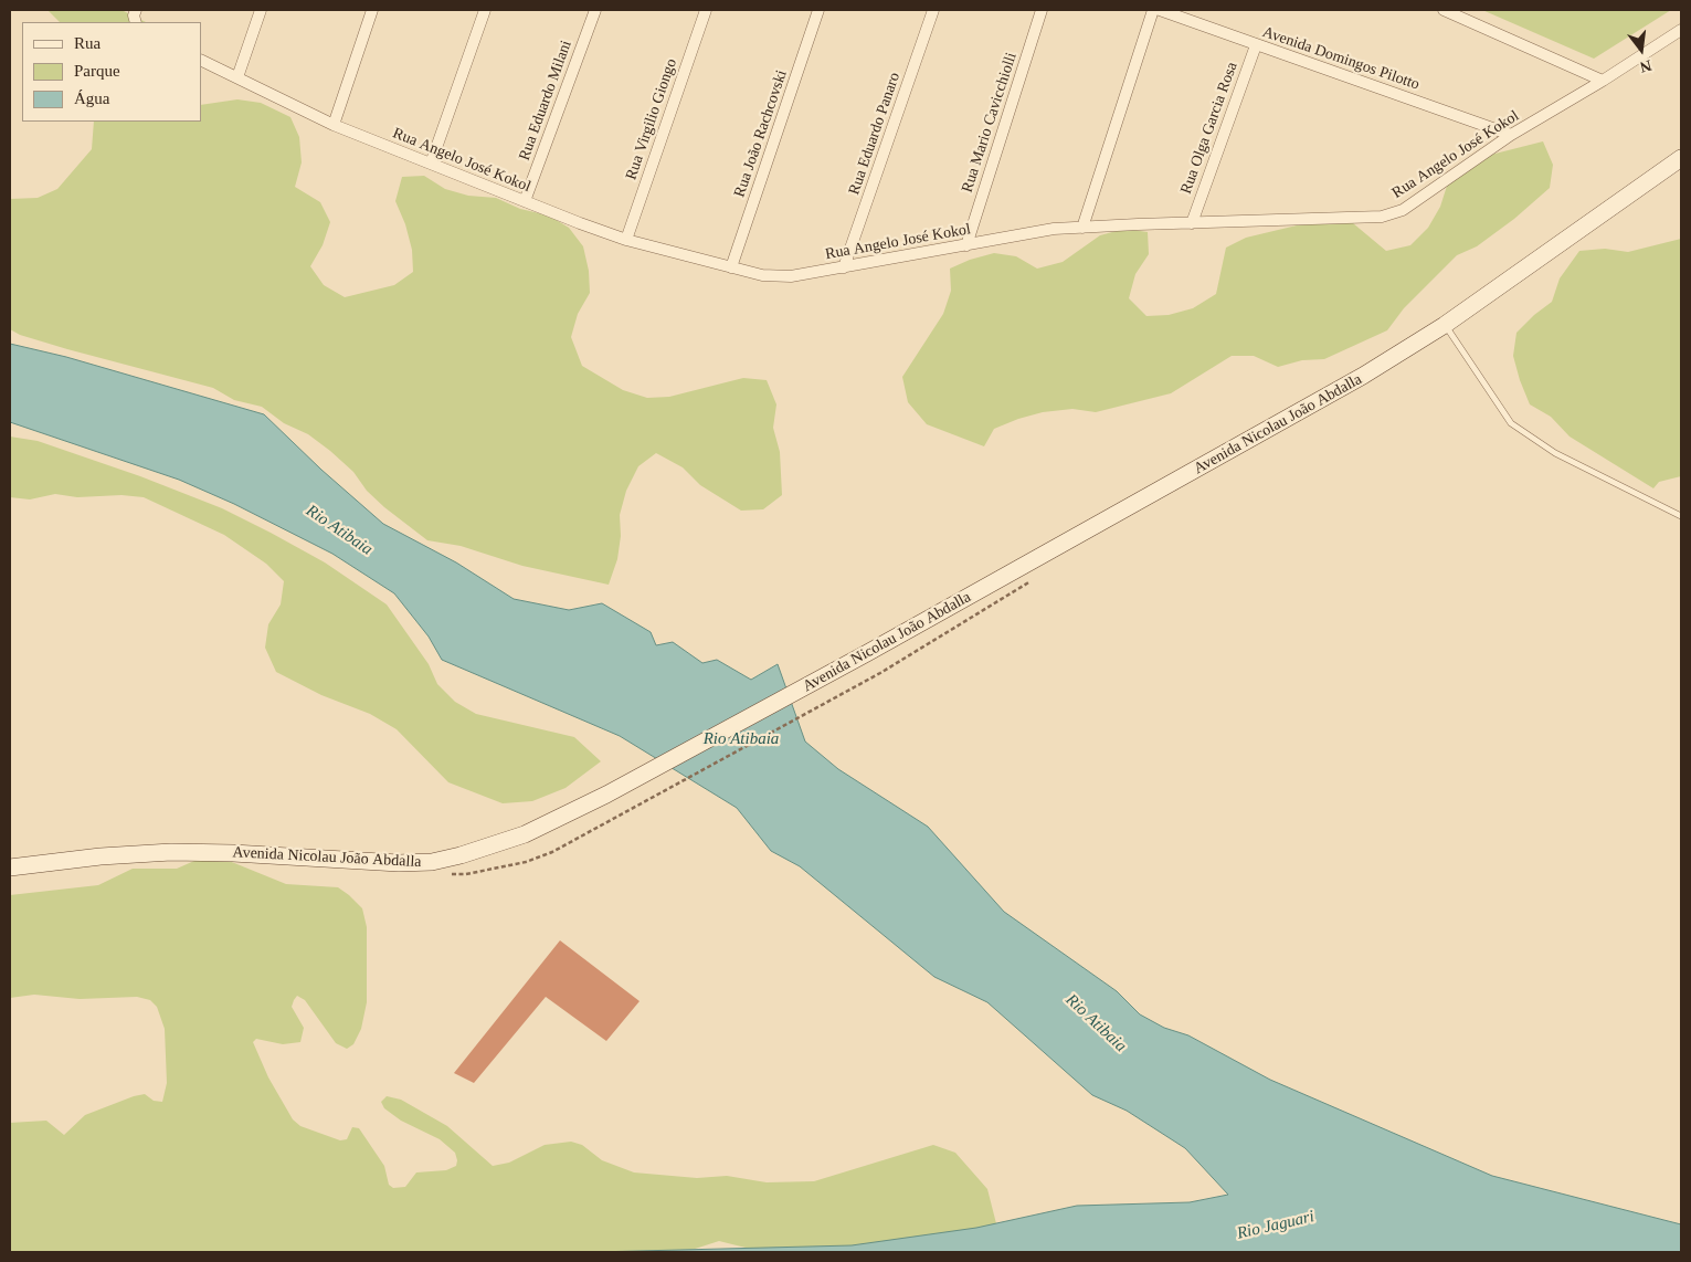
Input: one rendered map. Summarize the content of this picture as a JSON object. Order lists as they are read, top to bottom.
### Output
{
  "streets": {
    "main road": ["Avenida Nicolau João Abdalla"],
    "street": [
      "Avenida Domingos Pilotto",
      "Rua Eduardo Milani",
      "Rua Virgilio Giongo",
      "Rua Mario Cavicchiolli",
      "Rua Olga Garcia Rosa",
      "Rua João Rachcovski",
      "Rua Eduardo Panaro",
      "Rua Angelo José Kokol"
    ]
  },
  "crossings": [
    ["Avenida Domingos Pilotto", "Rua Olga Garcia Rosa"],
    ["Avenida Domingos Pilotto", "Rua Angelo José Kokol"],
    ["Rua Eduardo Milani", "Rua Angelo José Kokol"],
    ["Rua Virgilio Giongo", "Rua Angelo José Kokol"],
    ["Rua Mario Cavicchiolli", "Rua Angelo José Kokol"],
    ["Rua Olga Garcia Rosa", "Rua Angelo José Kokol"],
    ["Rua João Rachcovski", "Rua Angelo José Kokol"],
    ["Rua Eduardo Panaro", "Rua Angelo José Kokol"]
  ],
  "water": ["Rio Atibaia", "Rio Jaguari"],
  "legend": ["Rua", "Parque", "Água"],
  "north": "bottom"
}
